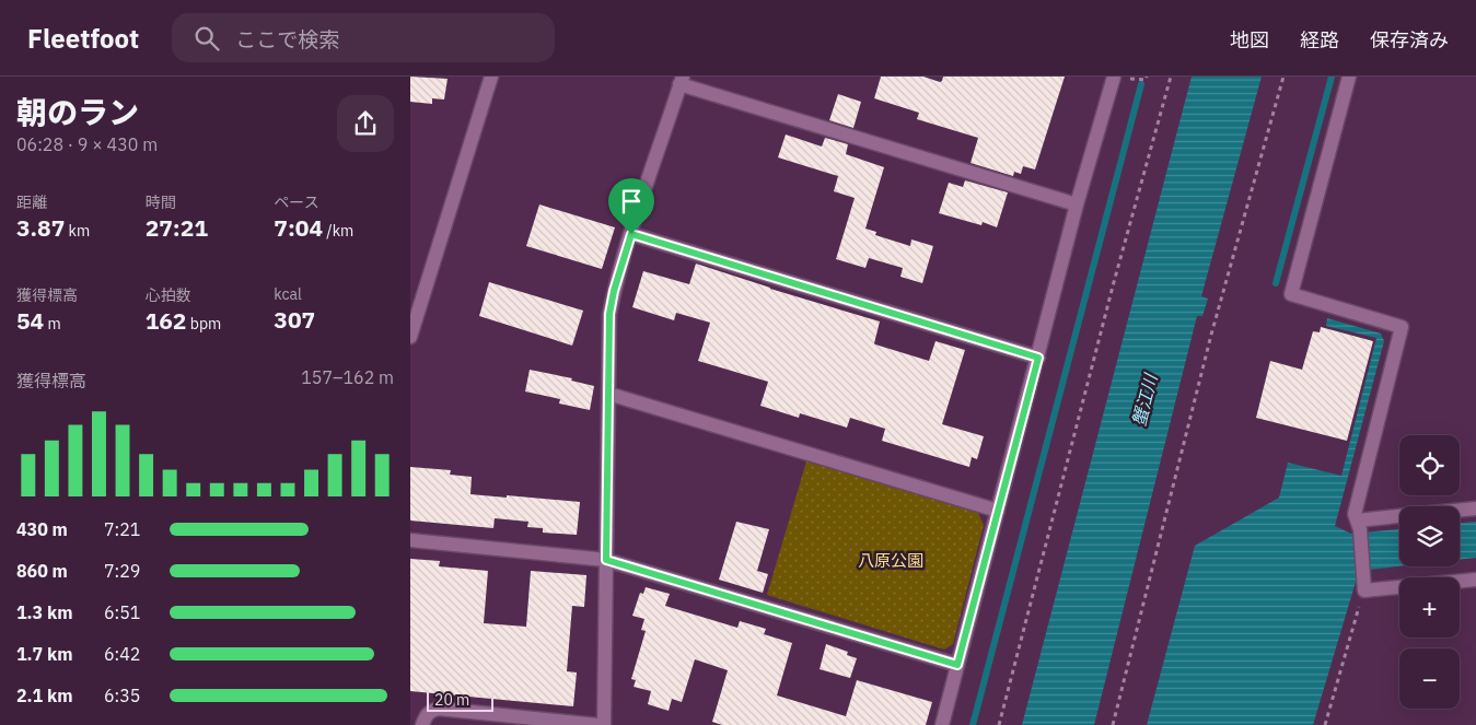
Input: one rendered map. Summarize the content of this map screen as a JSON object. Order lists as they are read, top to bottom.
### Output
{
  "water": ["蟹江川"],
  "parks": ["八原公園"],
  "scale_bar": "20 m",
  "page": {
    "header": "Fleetfoot",
    "search": "ここで検索",
    "nav": ["地図", "経路", "保存済み"],
    "heading": ["朝のラン", "06:28 · 9 × 430 m"],
    "stats": [
      ["距離", "3.87 km"],
      ["時間", "27:21"],
      ["ペース", "7:04 /km"],
      ["獲得標高", "54 m"],
      ["心拍数", "162 bpm"],
      ["kcal", "307"]
    ],
    "chart": ["獲得標高", "157–162 m"],
    "map_buttons": ["+", "−"],
    "list": [
      {
        "name": "430 m",
        "note": "7:21"
      },
      {
        "name": "860 m",
        "note": "7:29"
      },
      {
        "name": "1.3 km",
        "note": "6:51"
      },
      {
        "name": "1.7 km",
        "note": "6:42"
      },
      {
        "name": "2.1 km",
        "note": "6:35"
      }
    ],
    "scale": "20 m"
  }
}
